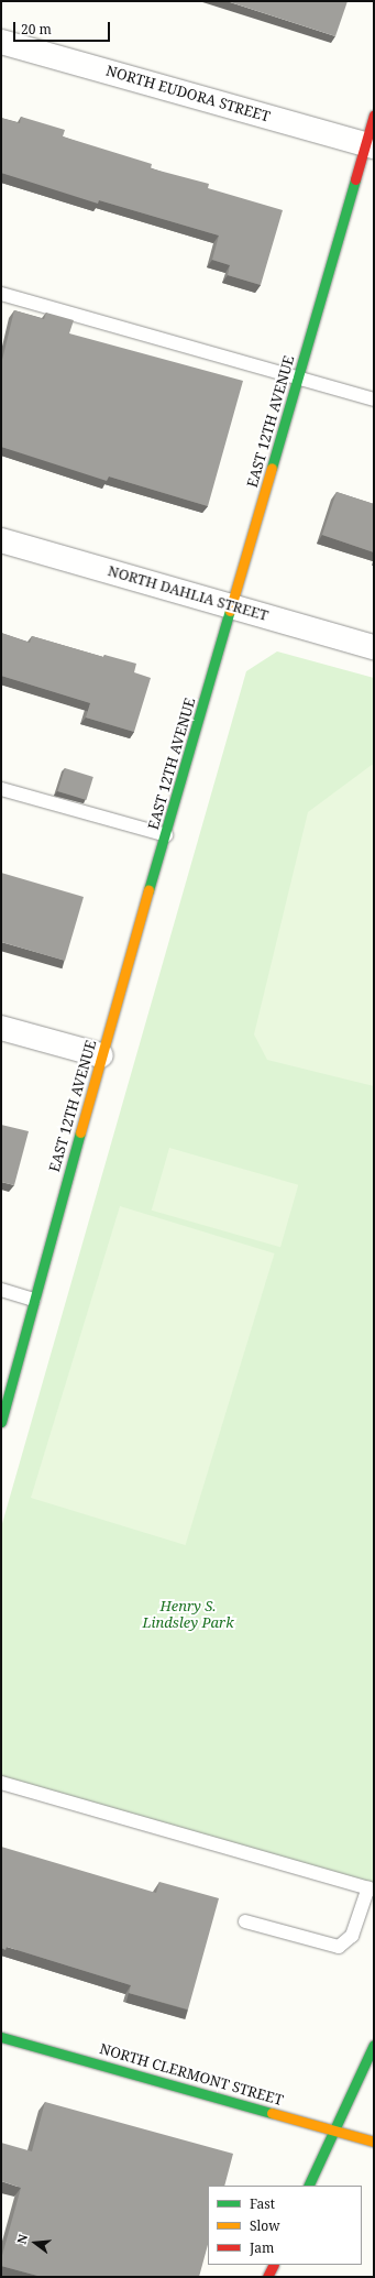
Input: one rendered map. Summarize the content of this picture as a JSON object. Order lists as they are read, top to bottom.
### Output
{
  "streets": {
    "street": [
      "NORTH EUDORA STREET",
      "EAST 12TH AVENUE",
      "NORTH DAHLIA STREET",
      "NORTH CLERMONT STREET"
    ]
  },
  "crossings": [
    ["NORTH EUDORA STREET", "EAST 12TH AVENUE"],
    ["EAST 12TH AVENUE", "NORTH DAHLIA STREET"]
  ],
  "parks": ["Henry S. Lindsley Park"],
  "legend": ["Fast", "Slow", "Jam"],
  "scale_bar": "20 m",
  "north": "left"
}
